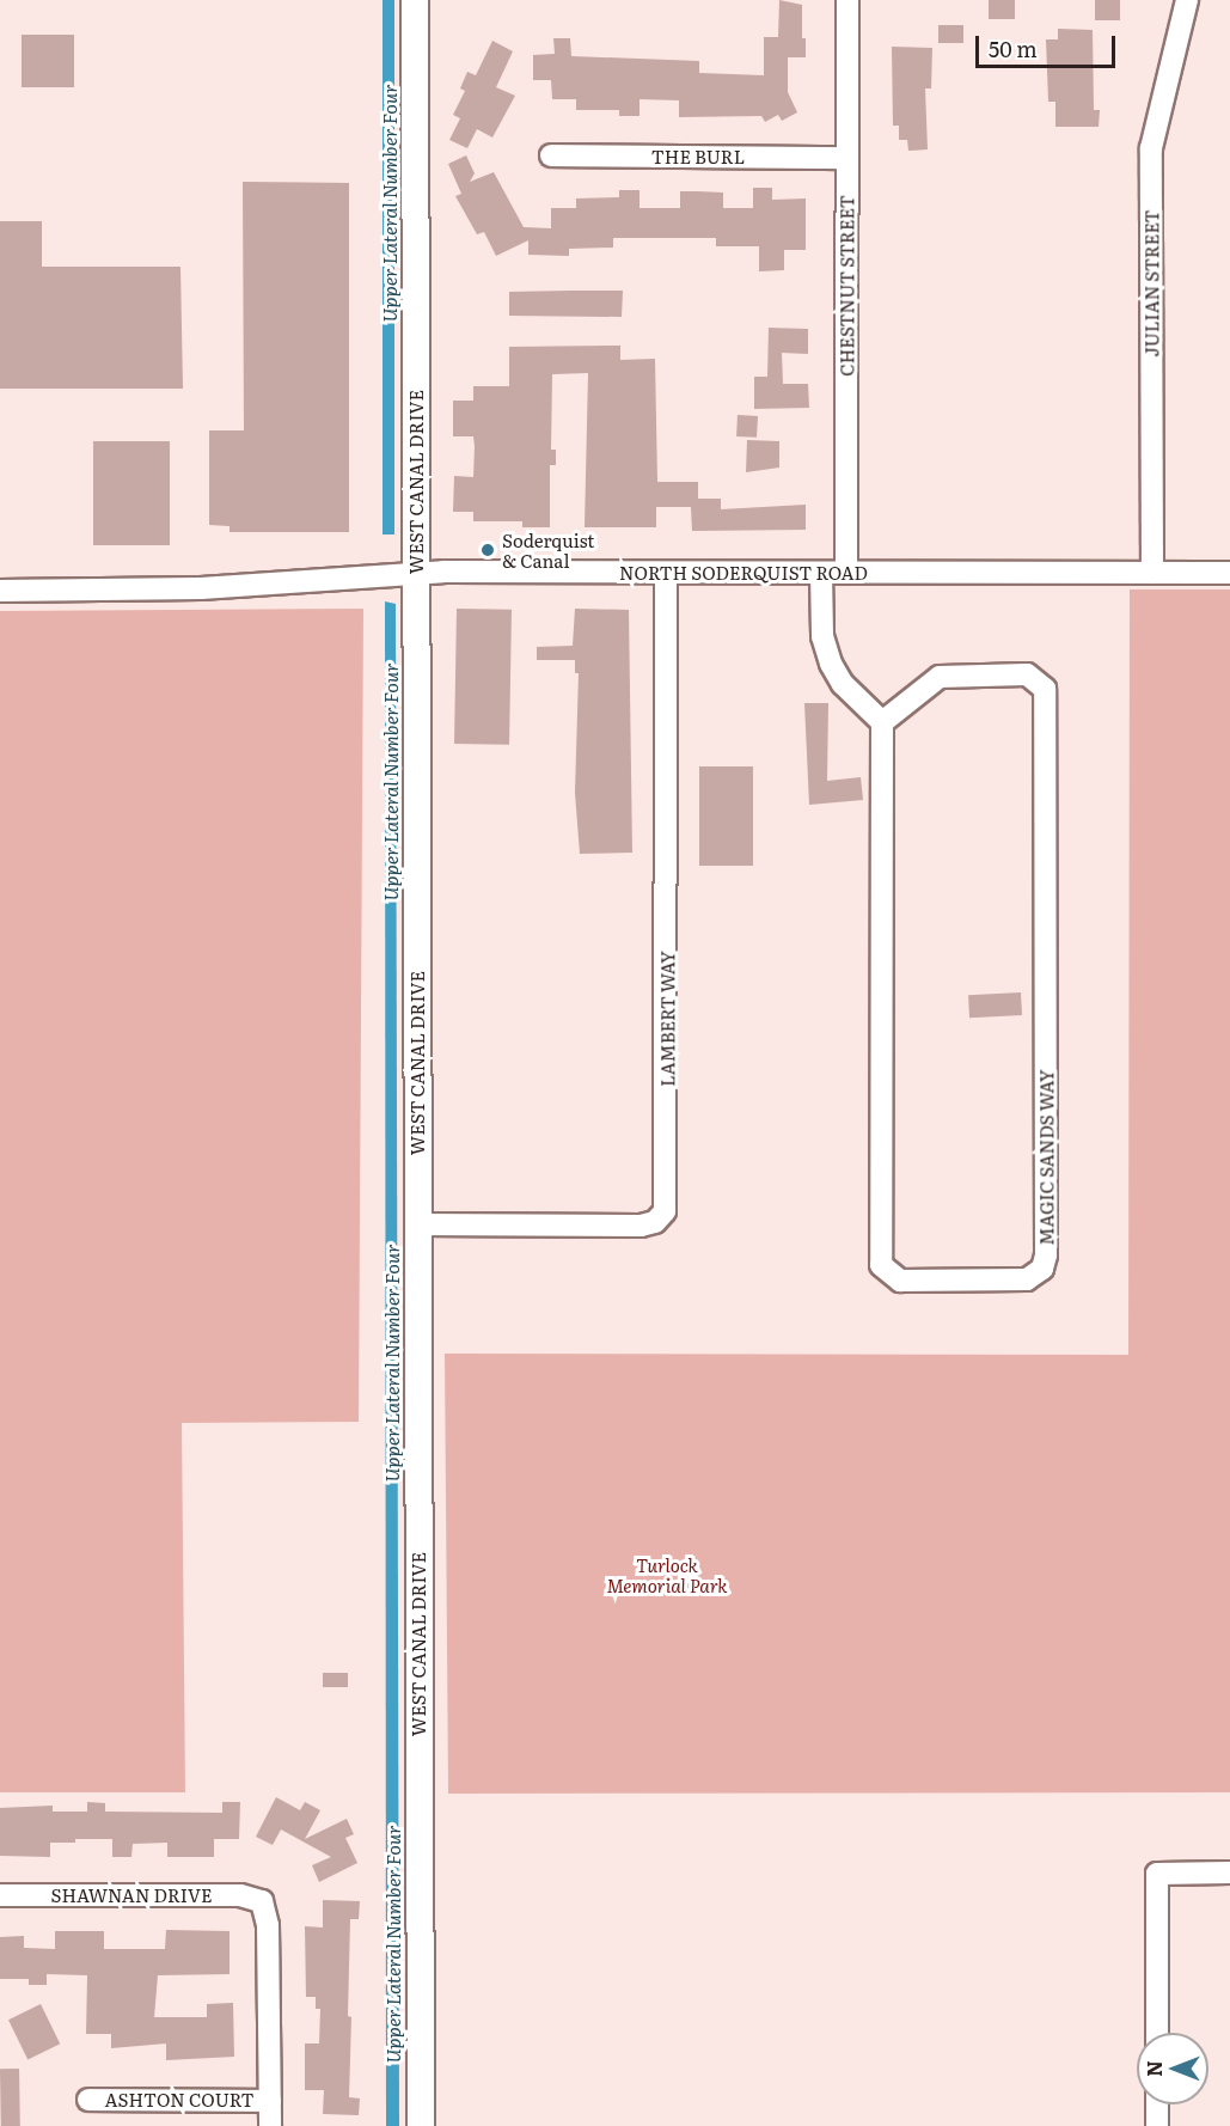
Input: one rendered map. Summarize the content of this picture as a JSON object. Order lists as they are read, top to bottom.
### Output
{
  "streets": {
    "street": [
      "THE BURL",
      "JULIAN STREET",
      "CHESTNUT STREET",
      "WEST CANAL DRIVE",
      "NORTH SODERQUIST ROAD",
      "LAMBERT WAY",
      "MAGIC SANDS WAY",
      "SHAWNAN DRIVE",
      "ASHTON COURT"
    ]
  },
  "crossings": [
    ["THE BURL", "CHESTNUT STREET"],
    ["JULIAN STREET", "NORTH SODERQUIST ROAD"],
    ["CHESTNUT STREET", "NORTH SODERQUIST ROAD"],
    ["WEST CANAL DRIVE", "NORTH SODERQUIST ROAD"],
    ["WEST CANAL DRIVE", "LAMBERT WAY"],
    ["NORTH SODERQUIST ROAD", "LAMBERT WAY"],
    ["SHAWNAN DRIVE", "ASHTON COURT"]
  ],
  "water": ["Upper Lateral Number Four"],
  "parks": ["Turlock Memorial Park"],
  "places": ["Soderquist & Canal"],
  "scale_bar": "50 m",
  "north": "left"
}
